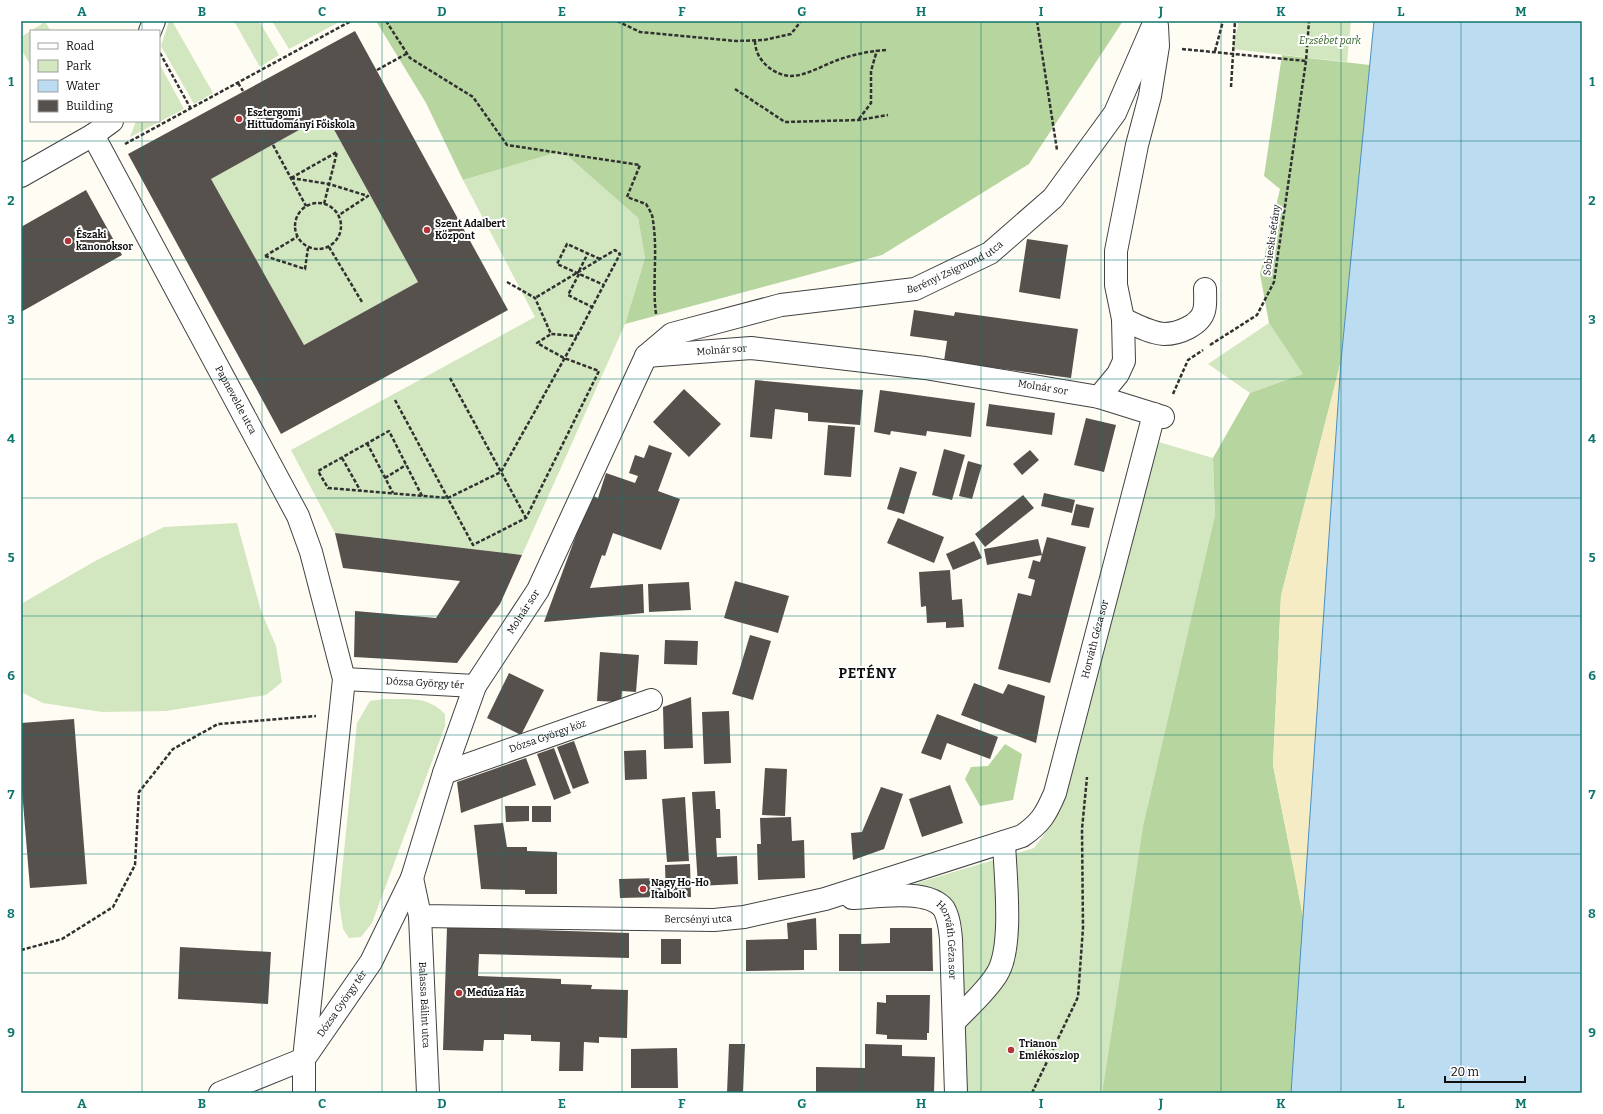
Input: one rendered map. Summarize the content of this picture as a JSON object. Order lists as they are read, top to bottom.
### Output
{
  "streets": {
    "street": [
      "Berényi Zsigmond utca",
      "Molnár sor",
      "Papnevelde utca",
      "Horváth Géza sor",
      "Dózsa György tér",
      "Dózsa György köz",
      "Bercsényi utca",
      "Balassa Bálint utca"
    ],
    "path": ["Sobieski sétány"]
  },
  "crossings": [
    ["Sobieski sétány", "Molnár sor"],
    ["Sobieski sétány", "Horváth Géza sor"],
    ["Berényi Zsigmond utca", "Molnár sor"],
    ["Molnár sor", "Horváth Géza sor"],
    ["Molnár sor", "Dózsa György tér"],
    ["Papnevelde utca", "Dózsa György tér"],
    ["Horváth Géza sor", "Bercsényi utca"],
    ["Dózsa György tér", "Dózsa György köz"],
    ["Bercsényi utca", "Balassa Bálint utca"]
  ],
  "districts": ["PETÉNY"],
  "parks": ["Erzsébet park"],
  "places": [
    "Esztergomi Hittudományi Főiskola",
    "Szent Adalbert Központ",
    "Északi kanonoksor",
    "Nagy Ho-Ho Italbolt",
    "Medúza Ház",
    "Trianon Emlékoszlop"
  ],
  "legend": [
    "Road",
    "Park",
    "Water",
    "Building"
  ],
  "scale_bar": "20 m",
  "grid": {
    "columns": [
      "A",
      "B",
      "C",
      "D",
      "E",
      "F",
      "G",
      "H",
      "I",
      "J",
      "K",
      "L",
      "M"
    ],
    "rows": [
      "1",
      "2",
      "3",
      "4",
      "5",
      "6",
      "7",
      "8",
      "9"
    ]
  }
}
